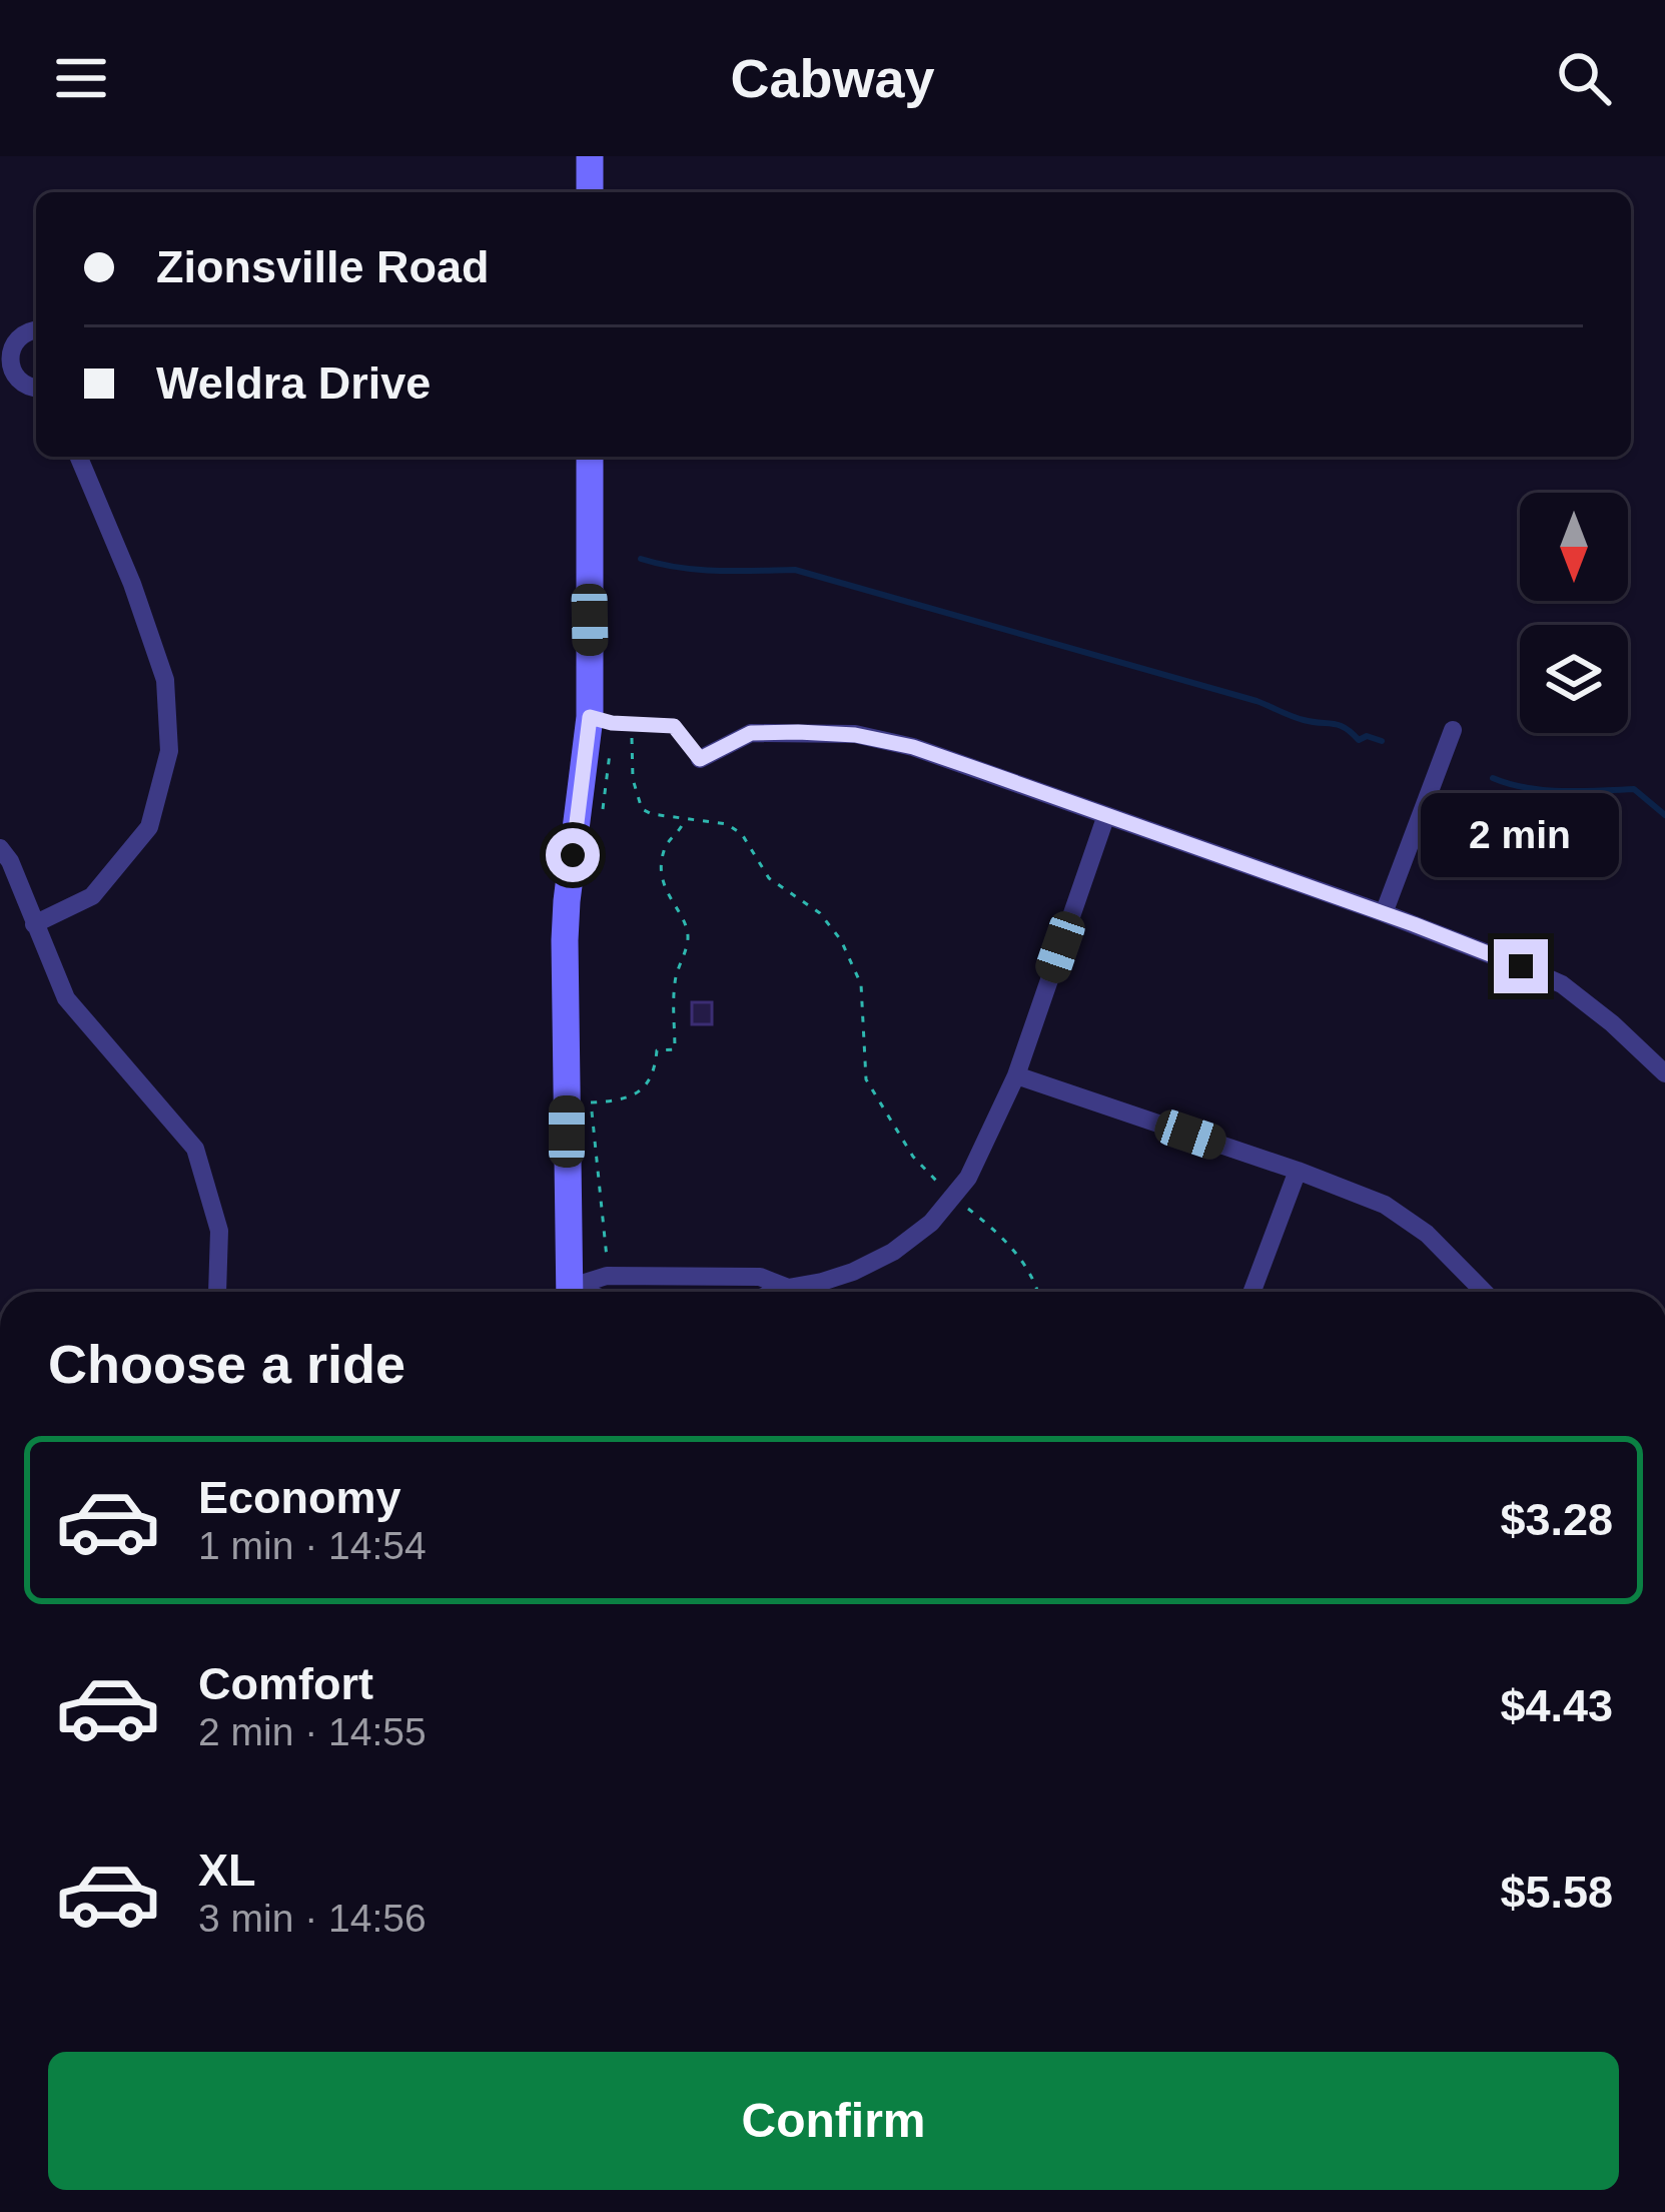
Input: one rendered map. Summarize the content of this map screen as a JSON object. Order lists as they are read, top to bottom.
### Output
{
  "north": "bottom",
  "page": {
    "header": "Cabway",
    "banner": ["Zionsville Road", "Weldra Drive"],
    "bubble": "2 min",
    "heading": "Choose a ride",
    "list": [
      {
        "name": "Economy",
        "note": "1 min · 14:54",
        "value": "$3.28"
      },
      {
        "name": "Comfort",
        "note": "2 min · 14:55",
        "value": "$4.43"
      },
      {
        "name": "XL",
        "note": "3 min · 14:56",
        "value": "$5.58"
      }
    ],
    "buttons": "Confirm"
  }
}
